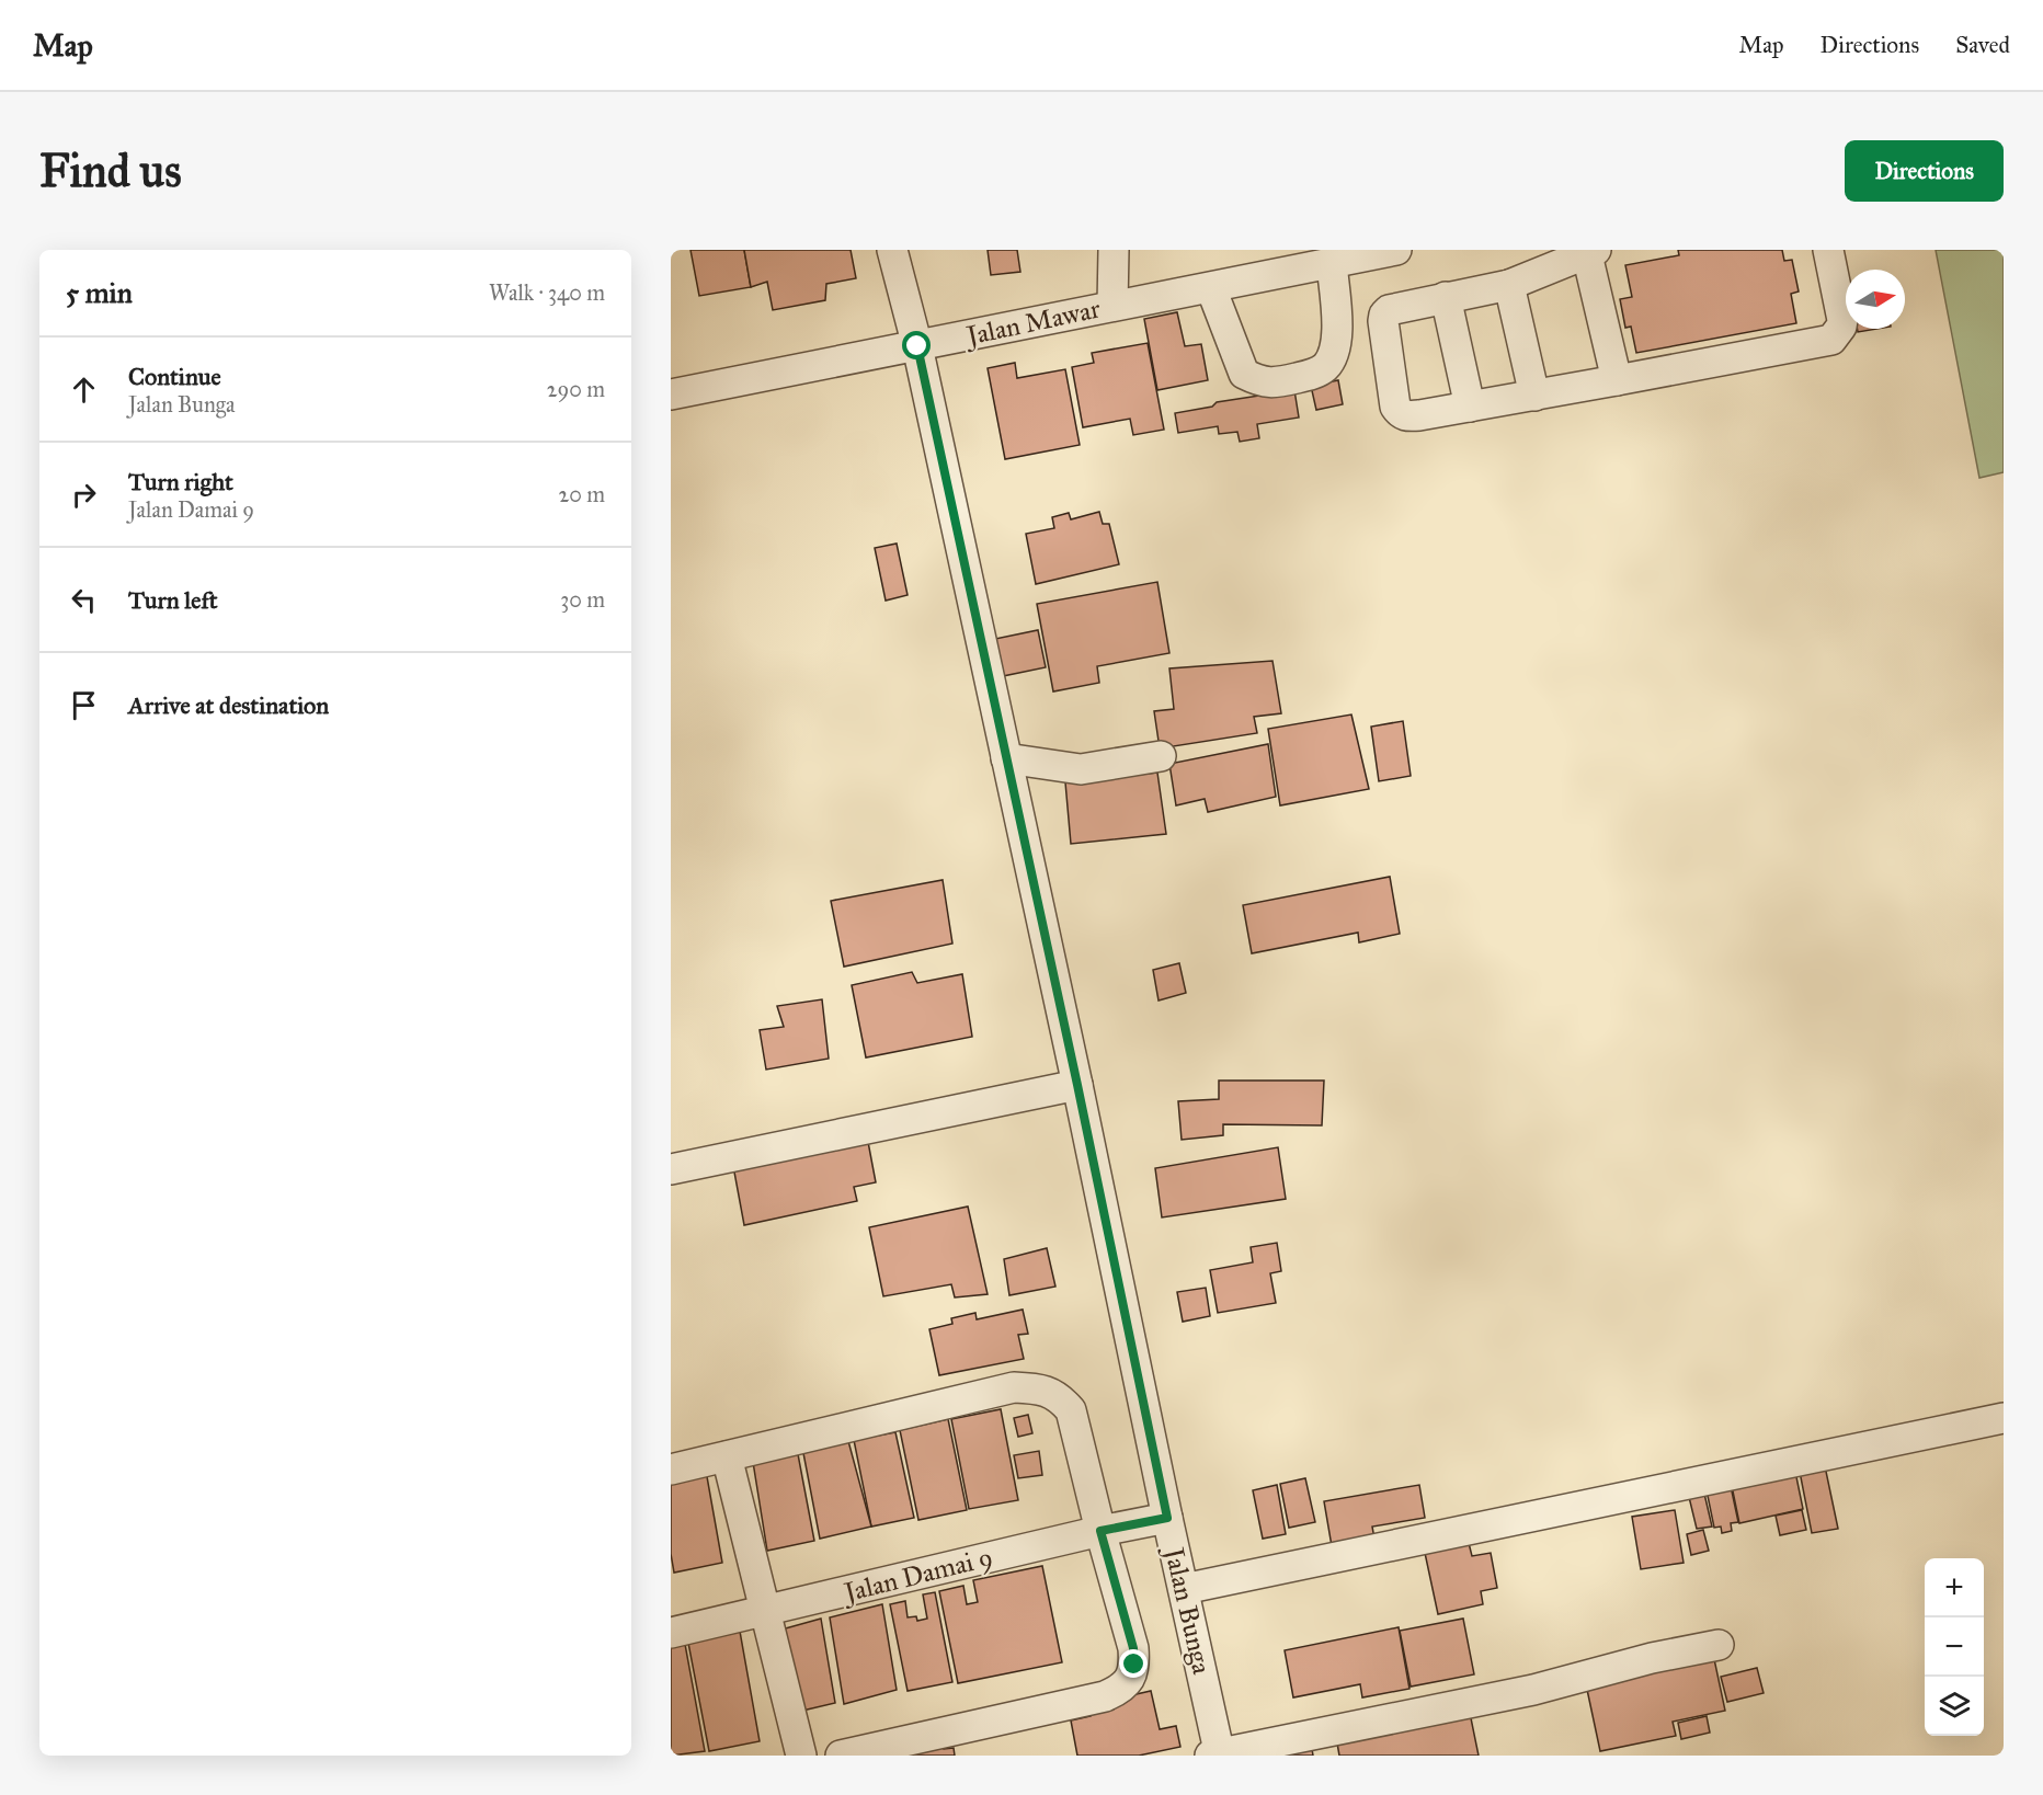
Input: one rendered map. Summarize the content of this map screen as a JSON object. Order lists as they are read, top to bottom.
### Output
{
  "streets": {
    "street": ["Jalan Mawar", "Jalan Damai 9", "Jalan Bunga"]
  },
  "crossings": [
    ["Jalan Mawar", "Jalan Bunga"],
    ["Jalan Damai 9", "Jalan Bunga"]
  ],
  "north": "right",
  "page": {
    "header": "Map",
    "nav": ["Map", "Directions", "Saved"],
    "buttons": "Directions",
    "title": "Find us",
    "heading": ["5 min", "Walk · 340 m"],
    "list": [
      ["Continue", "Jalan Bunga", "290 m"],
      ["Turn right", "Jalan Damai 9", "20 m"],
      ["Turn left", "30 m"],
      "Arrive at destination"
    ],
    "map_buttons": ["+", "−"]
  }
}
